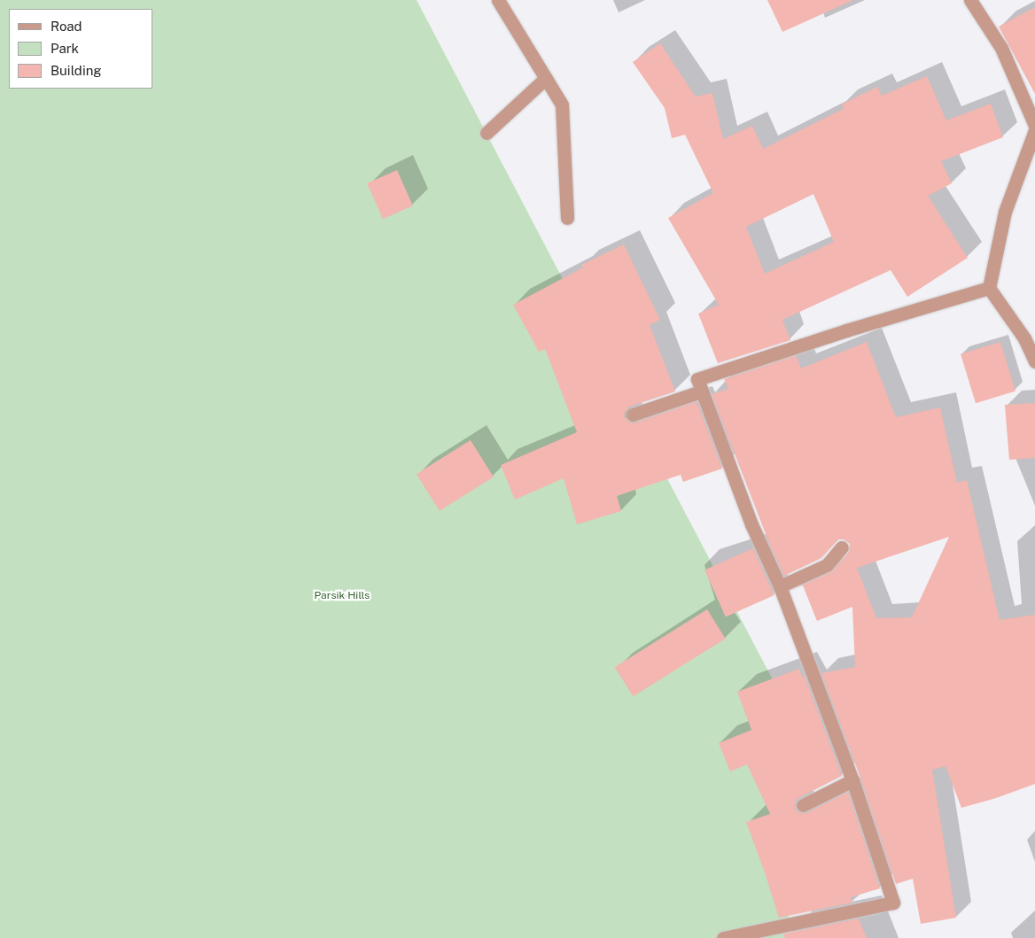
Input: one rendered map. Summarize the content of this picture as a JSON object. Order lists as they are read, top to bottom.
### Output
{
  "parks": ["Parsik Hills"],
  "legend": ["Road", "Park", "Building"]
}
